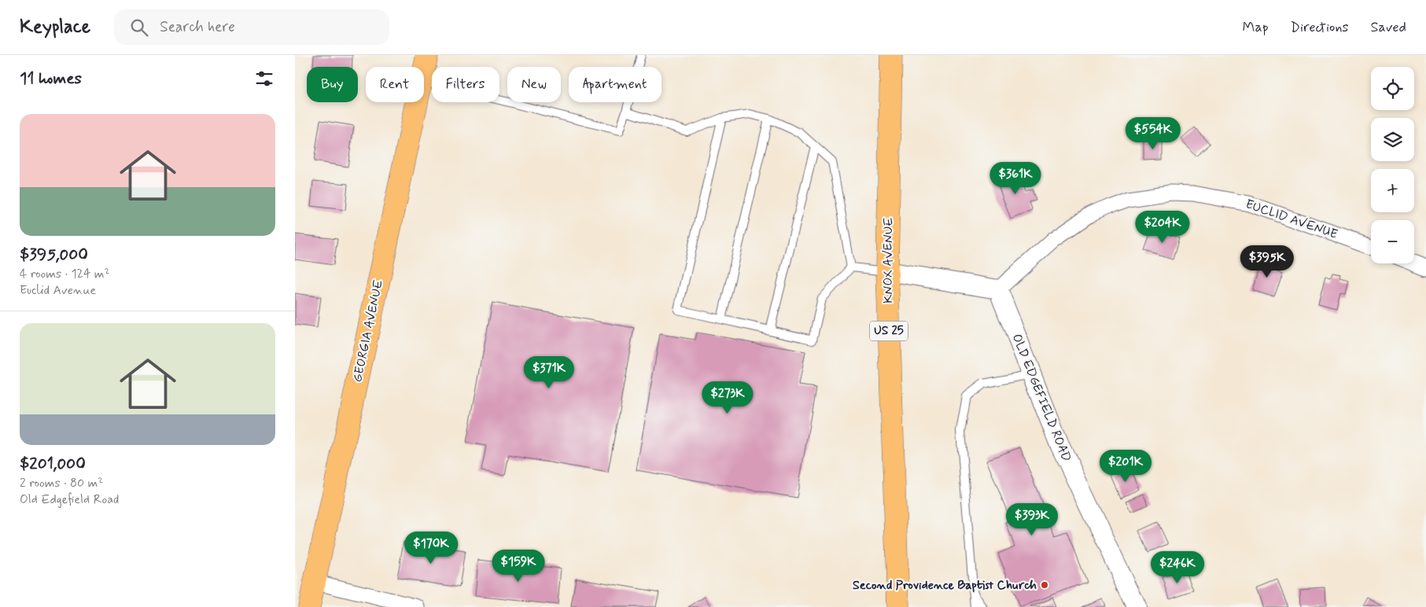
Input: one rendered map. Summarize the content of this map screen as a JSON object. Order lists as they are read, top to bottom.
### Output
{
  "streets": {
    "main road": ["KNOX AVENUE", "GEORGIA AVENUE", "US 25"],
    "street": ["EUCLID AVENUE", "OLD EDGEFIELD ROAD"]
  },
  "crossings": [
    ["EUCLID AVENUE", "OLD EDGEFIELD ROAD"]
  ],
  "places": ["Second Providence Baptist Church"],
  "page": {
    "header": "Keyplace",
    "search": "Search here",
    "nav": ["Map", "Directions", "Saved"],
    "heading": "11 homes",
    "map_buttons": ["+", "−"],
    "chip": [
      "Buy",
      "Rent",
      "Filters",
      "New",
      "Apartment"
    ],
    "list": [
      {
        "name": "$395,000",
        "note": "4 rooms · 124 m² · Euclid Avenue"
      },
      {
        "name": "$201,000",
        "note": "2 rooms · 80 m² · Old Edgefield Road"
      }
    ],
    "price": [
      "$554K",
      "$361K",
      "$204K",
      "$395K",
      "$371K",
      "$273K",
      "$201K",
      "$393K",
      "$170K",
      "$159K",
      "$246K"
    ]
  }
}
